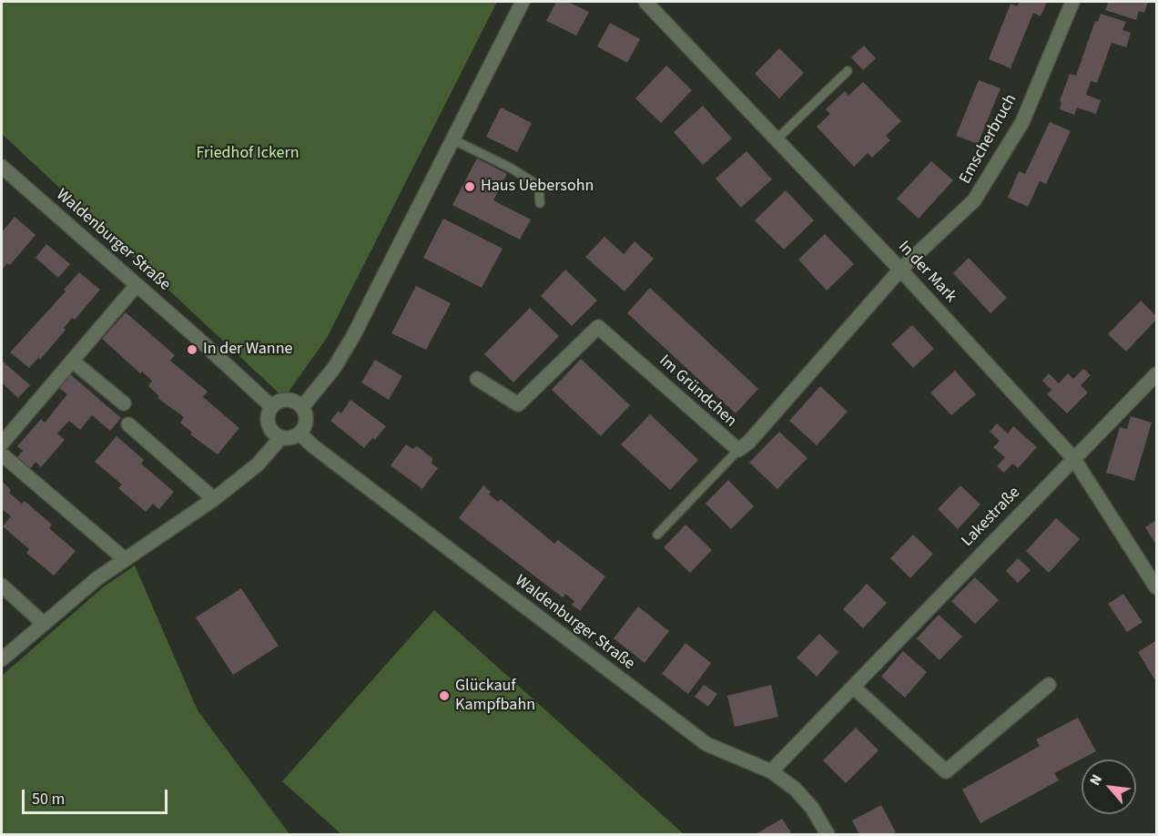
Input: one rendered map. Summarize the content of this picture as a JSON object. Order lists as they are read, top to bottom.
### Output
{
  "streets": {
    "street": [
      "Emscherbruch",
      "Waldenburger Straße",
      "In der Mark",
      "Im Gründchen",
      "Lakestraße"
    ]
  },
  "crossings": [
    ["Emscherbruch", "In der Mark"],
    ["Emscherbruch", "Im Gründchen"],
    ["Waldenburger Straße", "Lakestraße"],
    ["In der Mark", "Im Gründchen"],
    ["In der Mark", "Lakestraße"]
  ],
  "parks": ["Friedhof Ickern"],
  "places": ["Haus Uebersohn", "In der Wanne", "Glückauf Kampfbahn"],
  "scale_bar": "50 m",
  "north": "top left"
}
